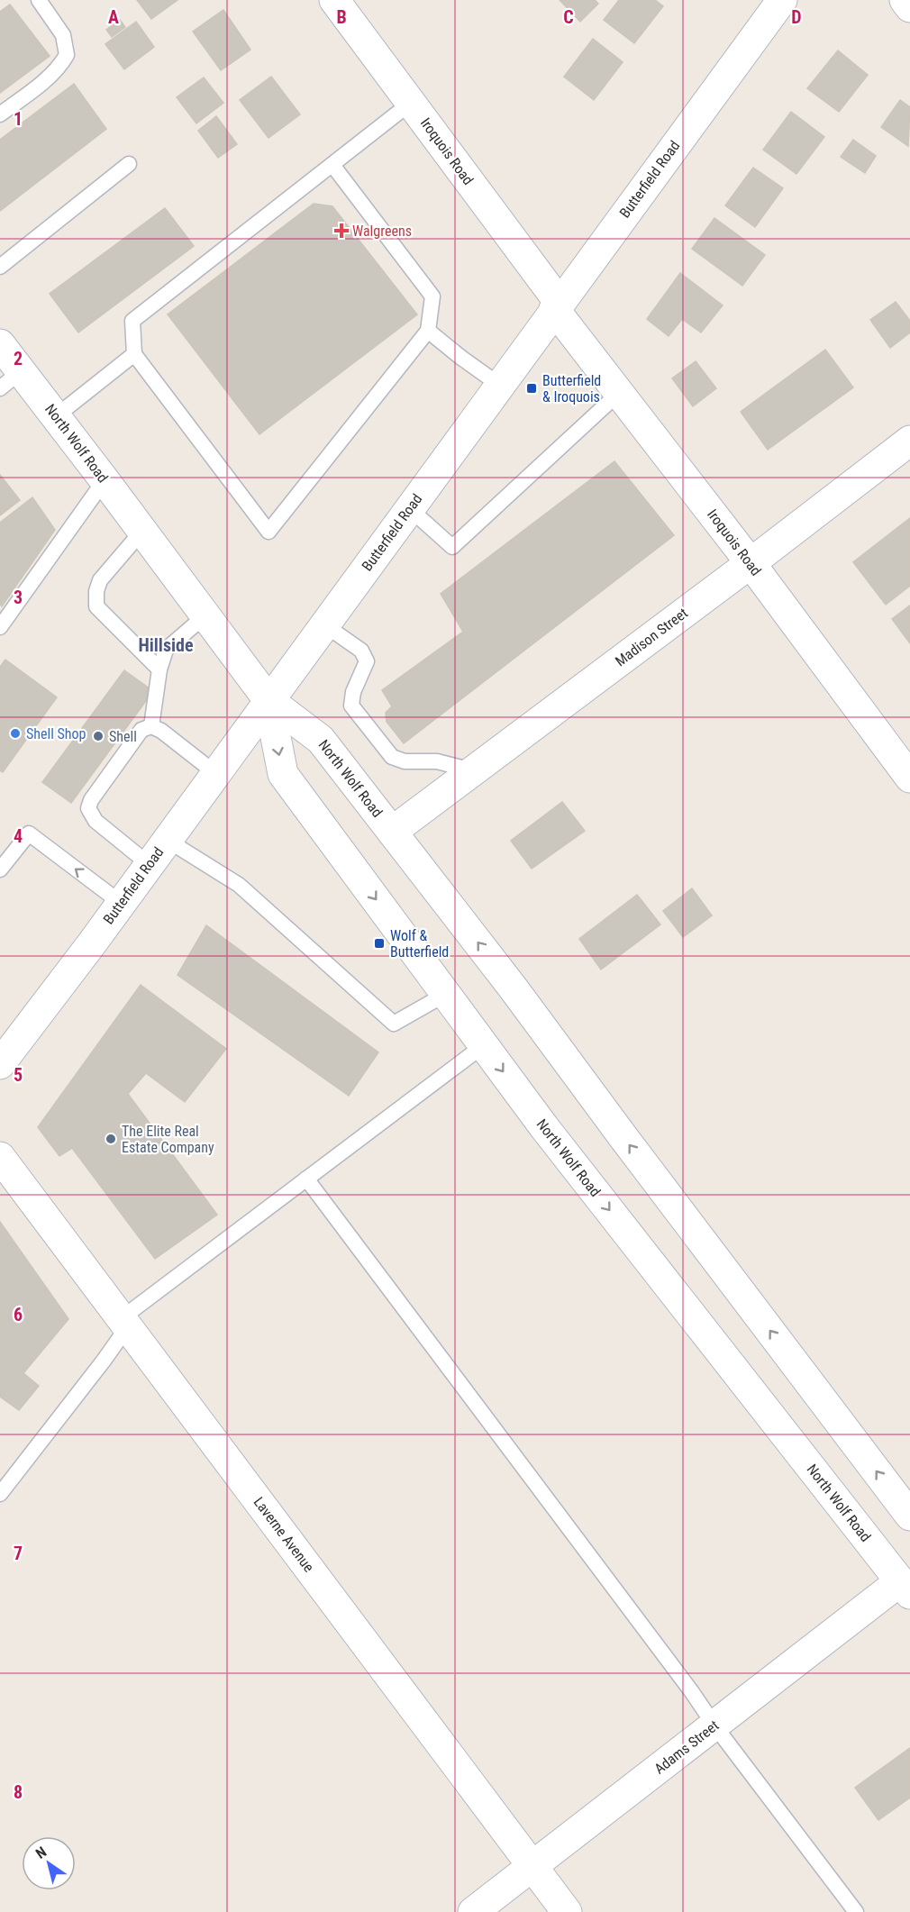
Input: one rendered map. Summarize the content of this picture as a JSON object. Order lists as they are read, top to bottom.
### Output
{
  "streets": {
    "main road": [
      "Iroquois Road",
      "Butterfield Road",
      "North Wolf Road",
      "Madison Street",
      "Laverne Avenue",
      "Adams Street"
    ]
  },
  "crossings": [
    ["Iroquois Road", "Butterfield Road"],
    ["Iroquois Road", "Madison Street"],
    ["Butterfield Road", "North Wolf Road"],
    ["North Wolf Road", "Madison Street"],
    ["North Wolf Road", "Adams Street"],
    ["Laverne Avenue", "Adams Street"]
  ],
  "districts": ["Hillside"],
  "places": {
    "health": ["Walgreens"],
    "transit": ["Butterfield & Iroquois", "Wolf & Butterfield"],
    "other": ["Shell Shop", "Shell", "The Elite Real Estate Company"]
  },
  "north": "top left",
  "grid": {
    "columns": [
      "A",
      "B",
      "C",
      "D"
    ],
    "rows": [
      "1",
      "2",
      "3",
      "4",
      "5",
      "6",
      "7",
      "8"
    ]
  }
}
